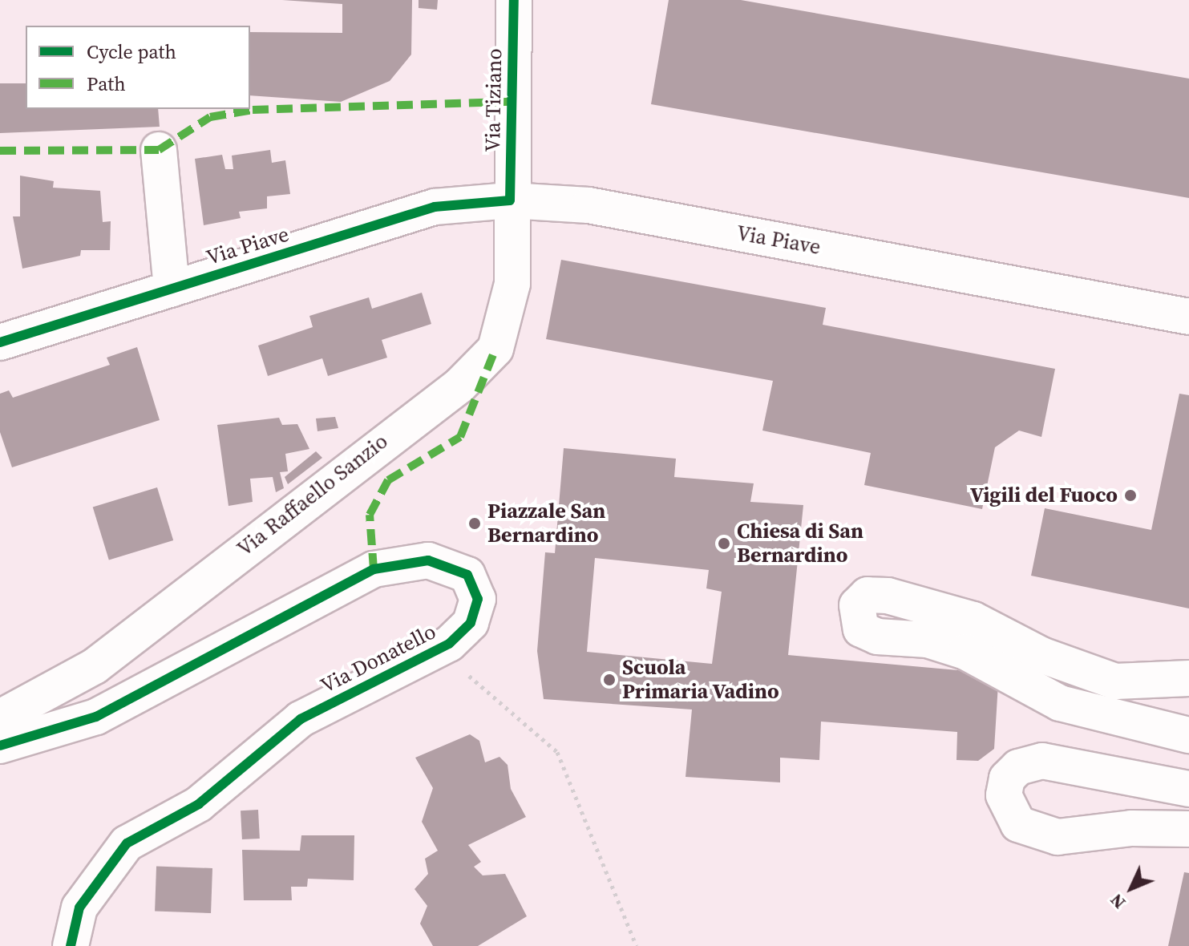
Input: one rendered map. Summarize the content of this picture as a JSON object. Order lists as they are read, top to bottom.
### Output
{
  "streets": {
    "street": [
      "Via Tiziano",
      "Via Piave",
      "Via Raffaello Sanzio",
      "Via Donatello"
    ]
  },
  "crossings": [
    ["Via Tiziano", "Via Piave"],
    ["Via Tiziano", "Via Raffaello Sanzio"],
    ["Via Piave", "Via Raffaello Sanzio"]
  ],
  "places": [
    "Vigili del Fuoco",
    "Piazzale San Bernardino",
    "Chiesa di San Bernardino",
    "Scuola Primaria Vadino"
  ],
  "legend": ["Cycle path", "Path"],
  "north": "bottom left"
}
